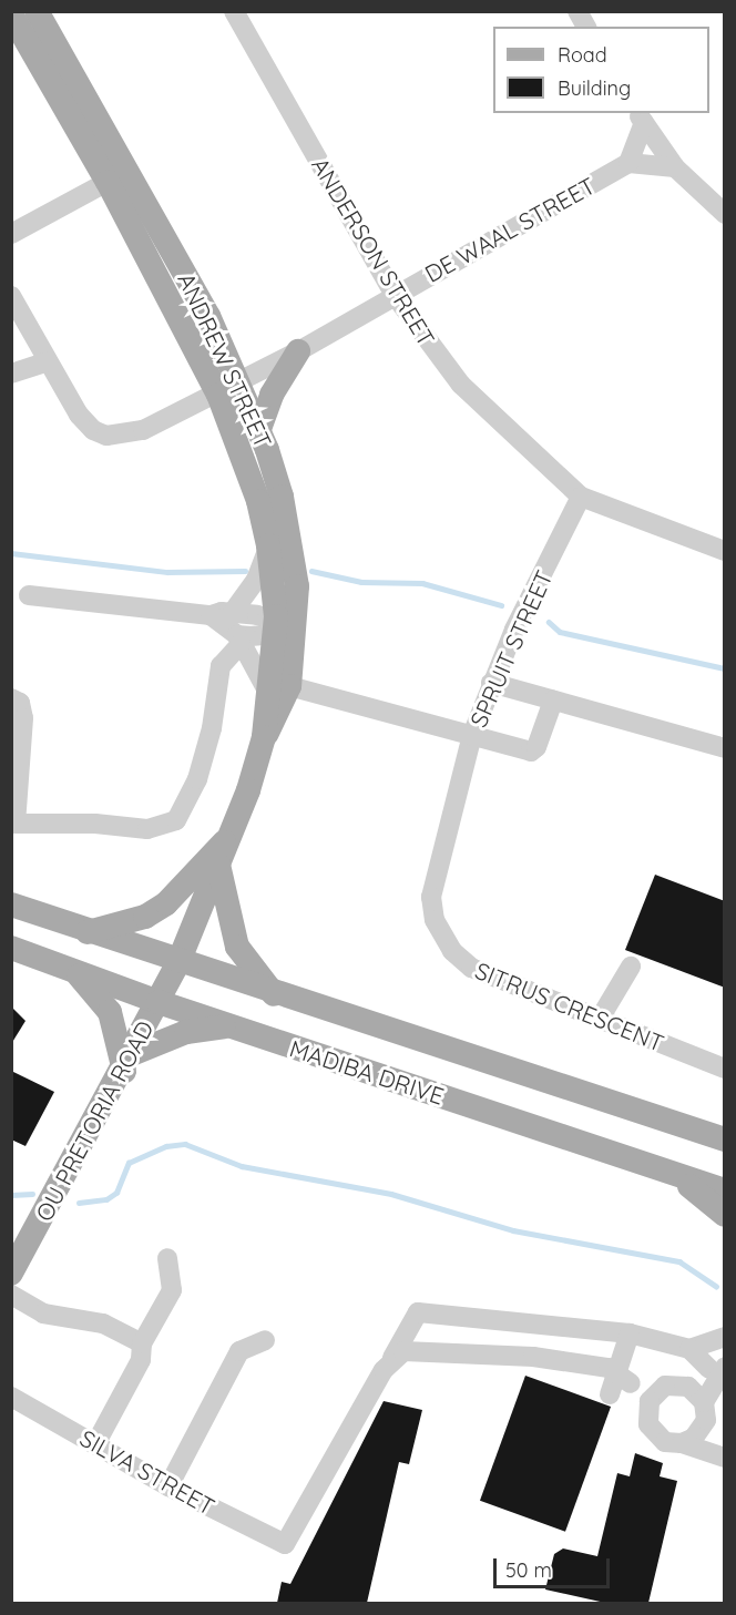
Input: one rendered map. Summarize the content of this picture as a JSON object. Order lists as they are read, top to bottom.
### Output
{
  "streets": {
    "main road": ["ANDREW STREET", "MADIBA DRIVE", "OU PRETORIA ROAD"],
    "street": [
      "DE WAAL STREET",
      "ANDERSON STREET",
      "SPRUIT STREET",
      "SITRUS CRESCENT",
      "SILVA STREET"
    ]
  },
  "crossings": [
    ["DE WAAL STREET", "ANDERSON STREET"],
    ["DE WAAL STREET", "ANDREW STREET"],
    ["ANDERSON STREET", "SPRUIT STREET"],
    ["ANDREW STREET", "MADIBA DRIVE"],
    ["ANDREW STREET", "OU PRETORIA ROAD"],
    ["SPRUIT STREET", "SITRUS CRESCENT"],
    ["MADIBA DRIVE", "OU PRETORIA ROAD"]
  ],
  "legend": ["Road", "Building"],
  "scale_bar": "50 m"
}
